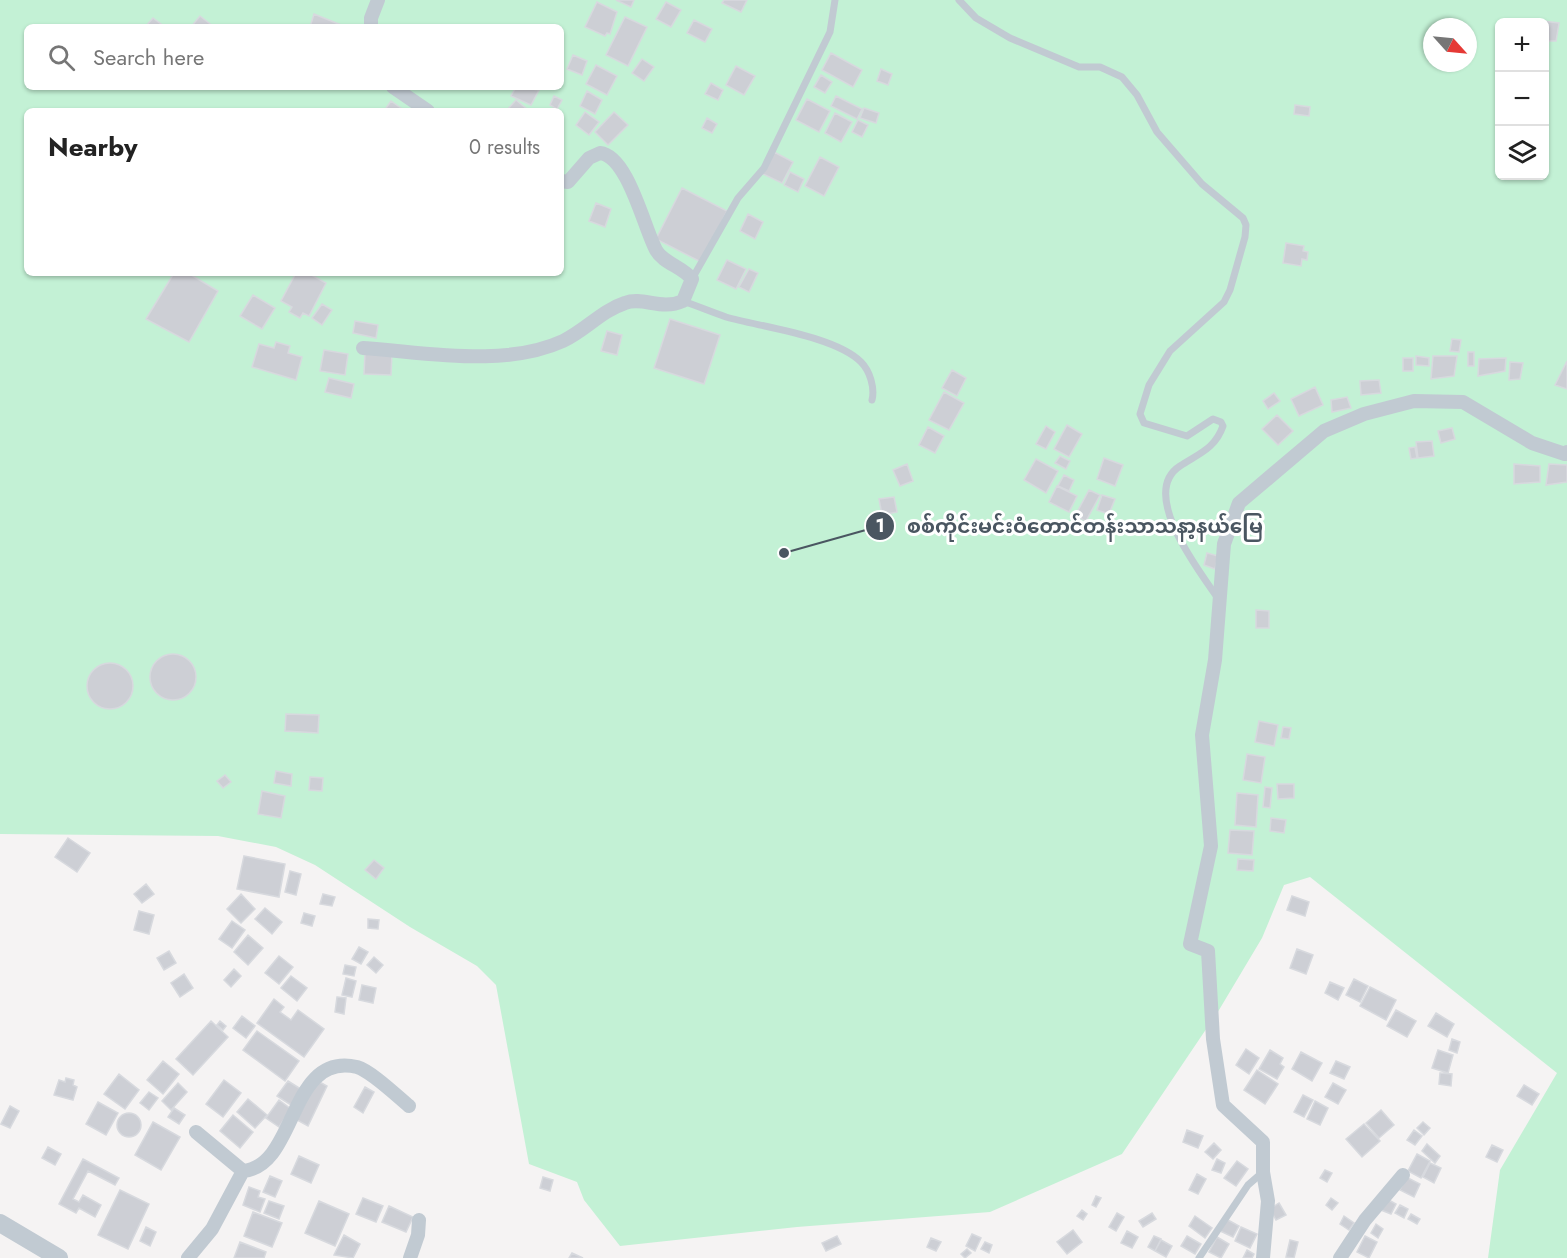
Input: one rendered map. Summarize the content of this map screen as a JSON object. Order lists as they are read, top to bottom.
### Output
{
  "places": ["စစ်ကိုင်းမင်းဝံတောင်တန်းသာသနာ့နယ်မြေ"],
  "north": "bottom right",
  "page": {
    "map_buttons": ["+", "−"],
    "search": "Search here",
    "heading": ["Nearby", "0 results"]
  }
}
